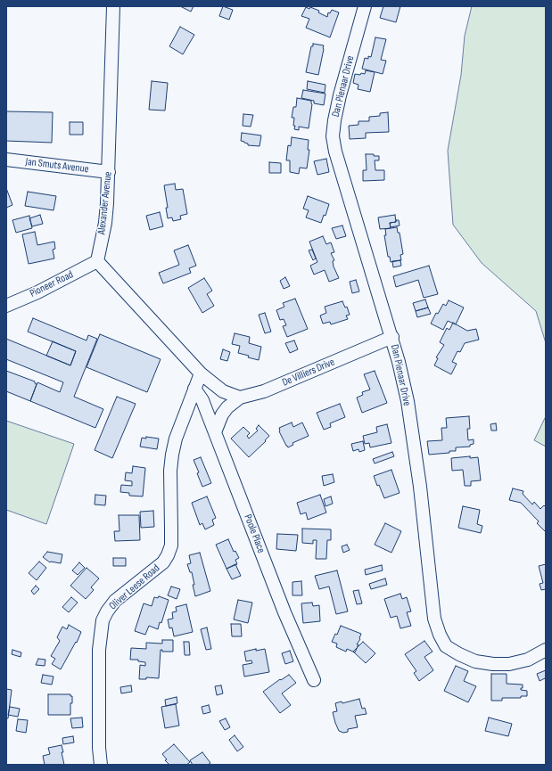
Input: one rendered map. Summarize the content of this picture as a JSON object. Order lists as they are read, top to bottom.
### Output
{
  "streets": {
    "street": [
      "Dan Pienaar Drive",
      "Jan Smuts Avenue",
      "Alexander Avenue",
      "Pioneer Road",
      "De Villiers Drive",
      "Poole Place",
      "Oliver Leese Road"
    ]
  },
  "crossings": [
    ["Dan Pienaar Drive", "De Villiers Drive"],
    ["Jan Smuts Avenue", "Alexander Avenue"],
    ["Alexander Avenue", "Pioneer Road"],
    ["Poole Place", "Oliver Leese Road"]
  ]
}
